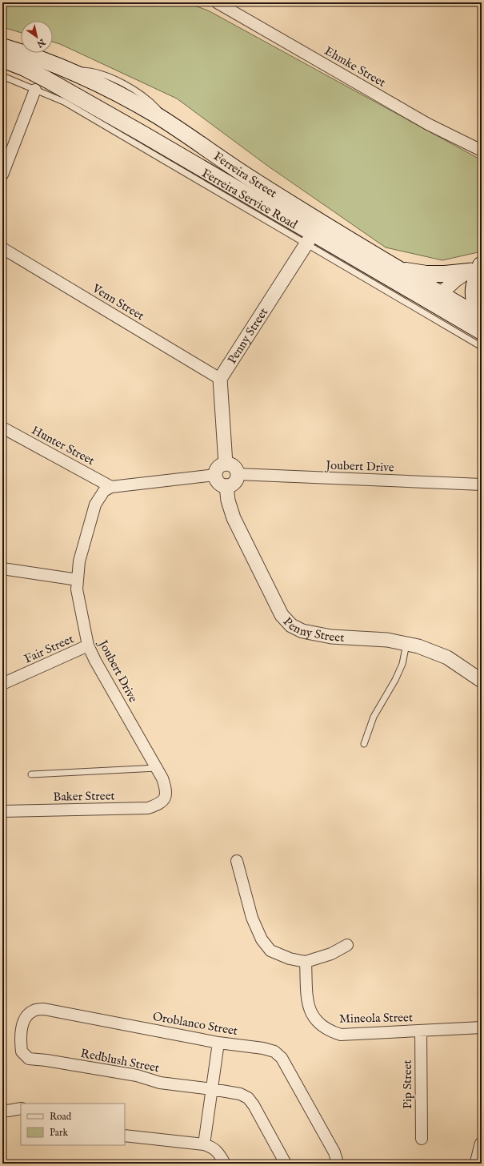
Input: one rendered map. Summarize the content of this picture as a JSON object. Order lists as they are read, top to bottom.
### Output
{
  "streets": {
    "main road": ["Ferreira Street"],
    "street": [
      "Ehmke Street",
      "Venn Street",
      "Penny Street",
      "Hunter Street",
      "Joubert Drive",
      "Fair Street",
      "Baker Street",
      "Mineola Street",
      "Oroblanco Street",
      "Redblush Street",
      "Pip Street"
    ],
    "lane": ["Ferreira Service Road"]
  },
  "crossings": [
    ["Ferreira Street", "Ferreira Service Road"],
    ["Ferreira Street", "Penny Street"],
    ["Ferreira Service Road", "Penny Street"],
    ["Venn Street", "Penny Street"],
    ["Penny Street", "Joubert Drive"],
    ["Hunter Street", "Joubert Drive"],
    ["Joubert Drive", "Fair Street"],
    ["Joubert Drive", "Baker Street"],
    ["Mineola Street", "Pip Street"],
    ["Oroblanco Street", "Redblush Street"]
  ],
  "legend": ["Road", "Park"],
  "north": "bottom right"
}
